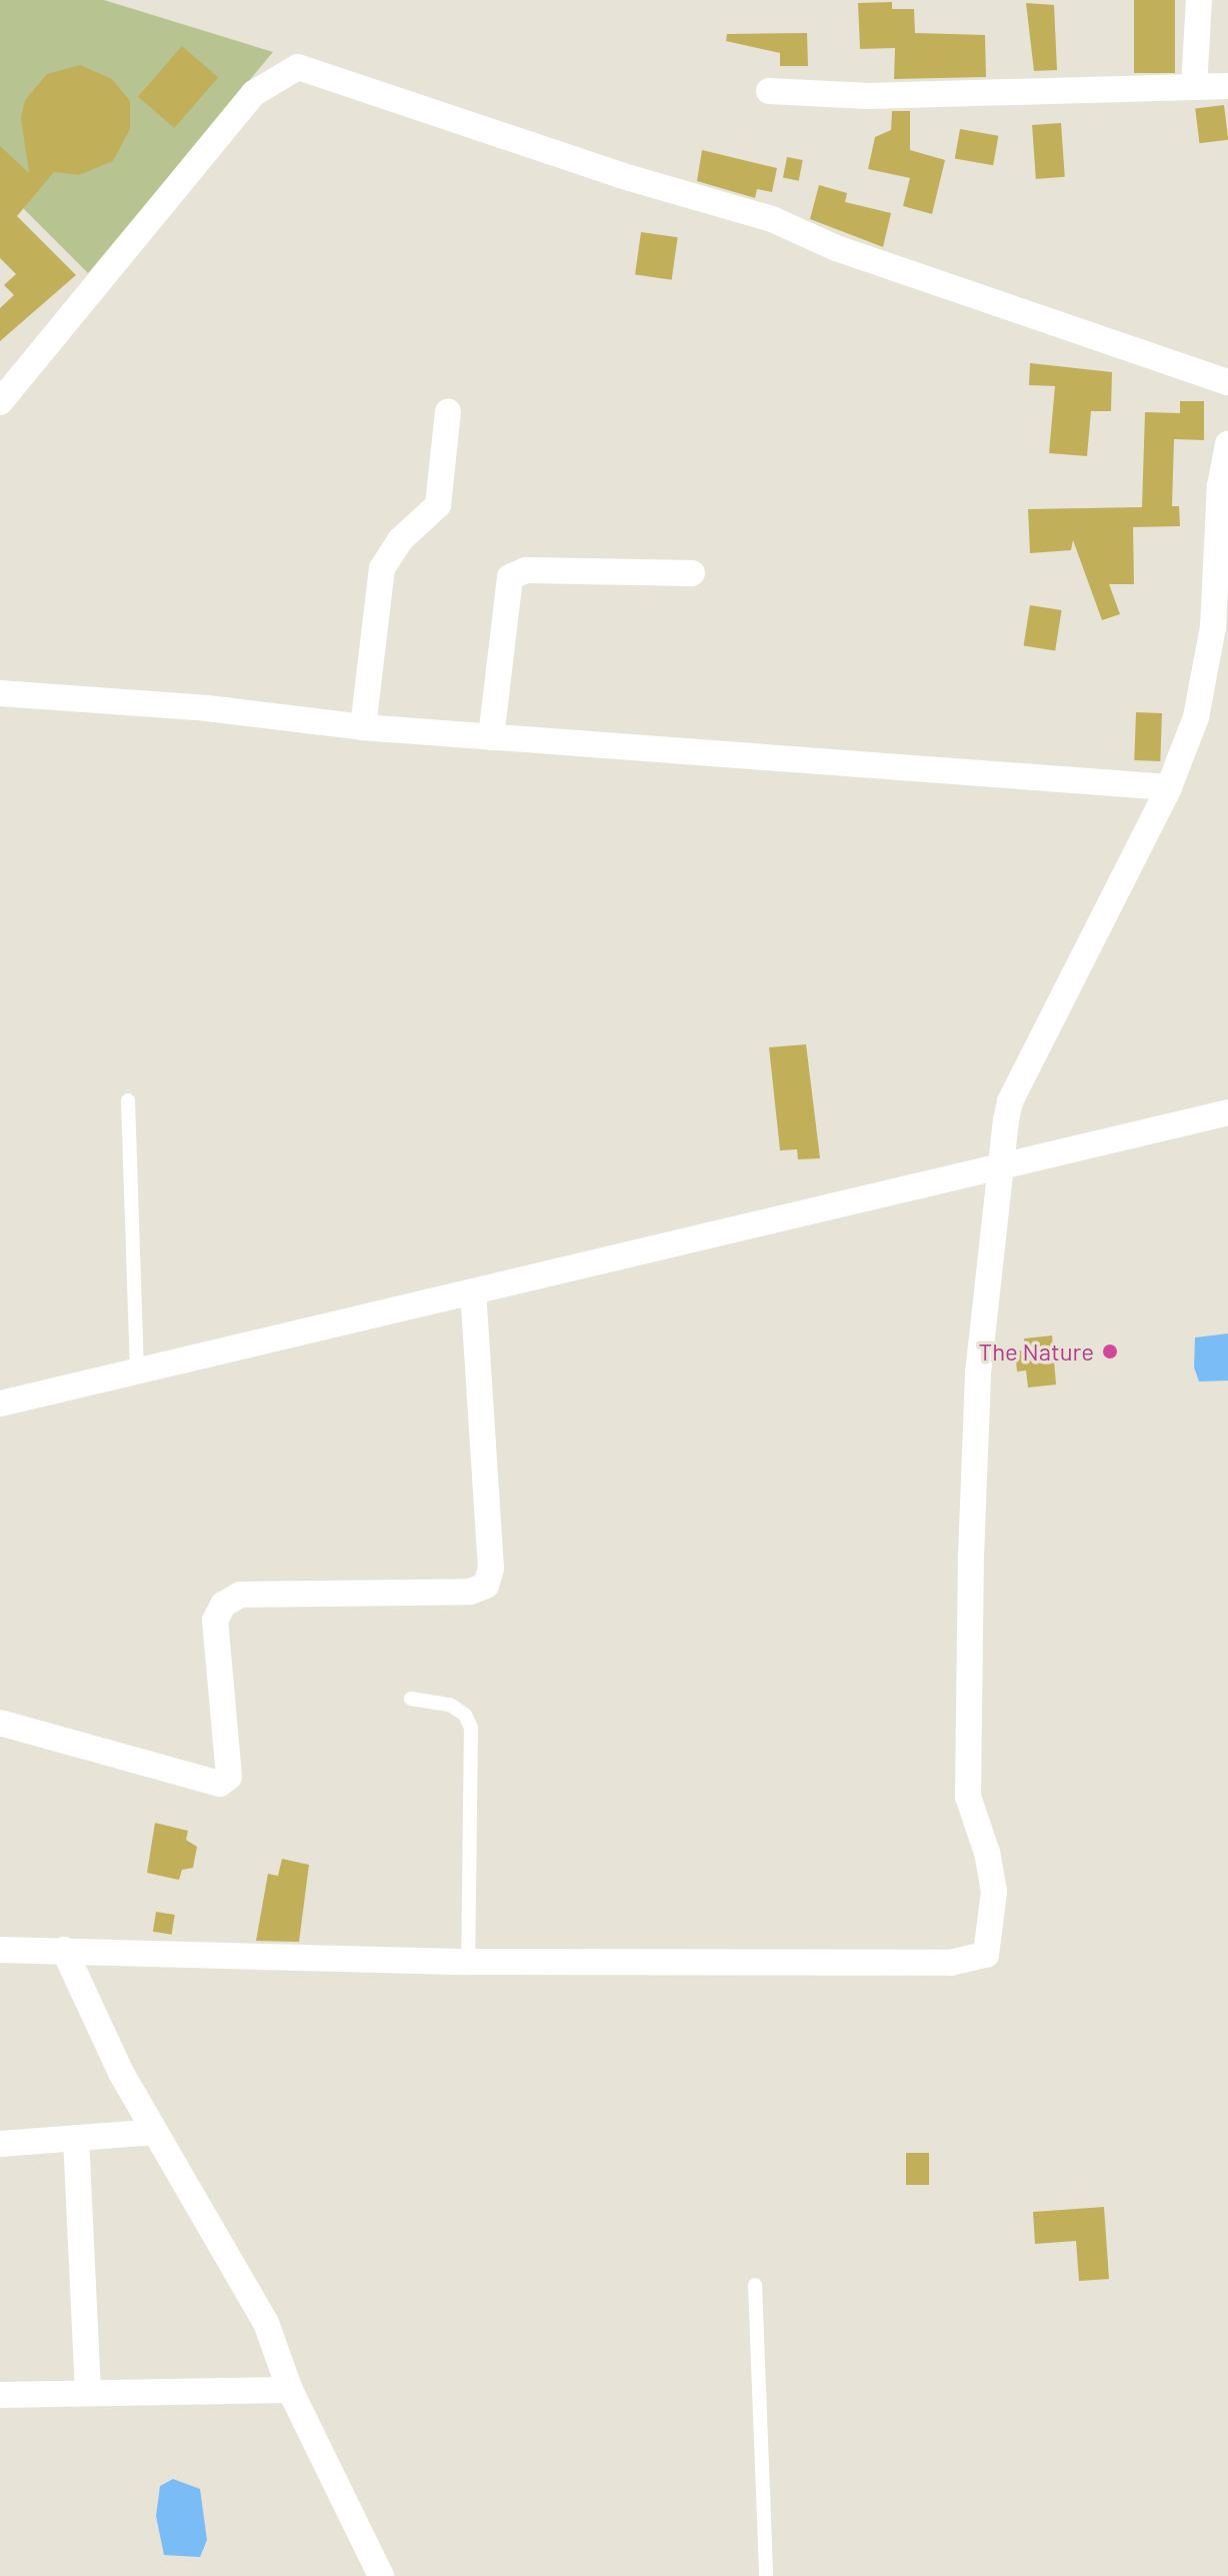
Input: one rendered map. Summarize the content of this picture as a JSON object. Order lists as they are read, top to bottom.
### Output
{
  "places": ["The Nature"]
}
